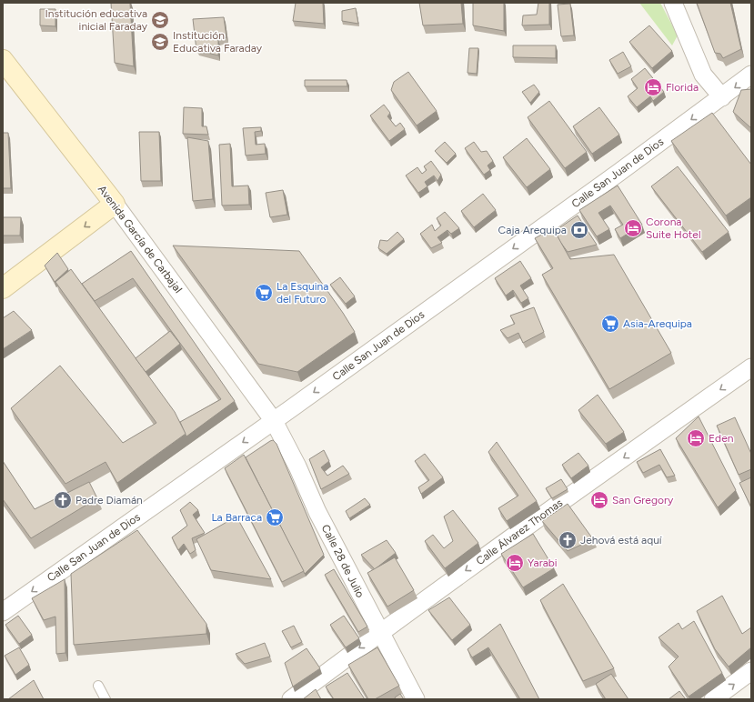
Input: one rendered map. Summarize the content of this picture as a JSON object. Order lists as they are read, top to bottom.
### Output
{
  "streets": {
    "street": [
      "Calle San Juan de Dios",
      "Avenida García de Carbajal",
      "Calle Álvarez Thomas",
      "Calle 28 de Julio"
    ]
  },
  "crossings": [
    ["Calle San Juan de Dios", "Avenida García de Carbajal"],
    ["Calle San Juan de Dios", "Calle 28 de Julio"],
    ["Avenida García de Carbajal", "Calle 28 de Julio"],
    ["Calle Álvarez Thomas", "Calle 28 de Julio"]
  ],
  "one_way": ["Calle San Juan de Dios", "Calle Álvarez Thomas"],
  "places": {
    "school or university": ["Institución educativa inicial Faraday", "Institución Educativa Faraday"],
    "hotel": [
      "Florida",
      "Corona Suite Hotel",
      "Eden",
      "San Gregory",
      "Yarabi"
    ],
    "bank": ["Caja Arequipa"],
    "supermarket": ["La Esquina del Futuro", "Asia-Arequipa", "La Barraca"],
    "church": ["Padre Diamán", "Jehová está aquí"]
  }
}
